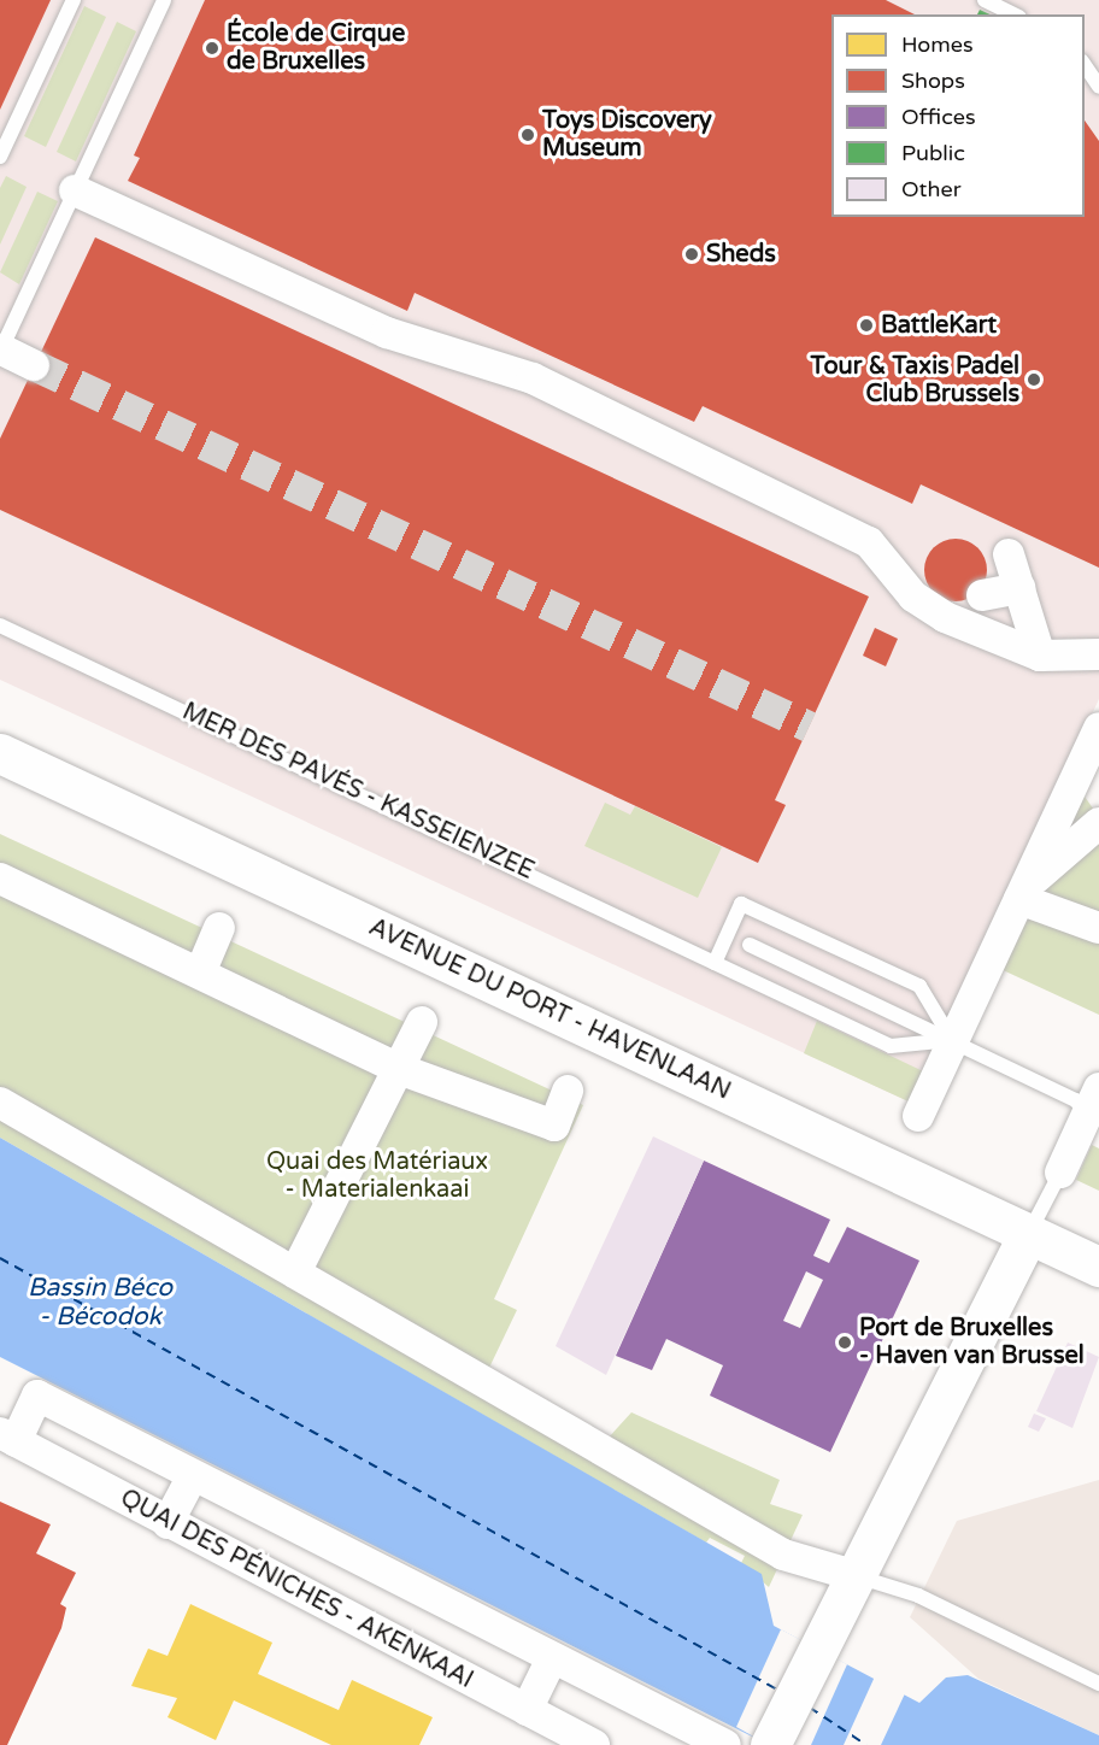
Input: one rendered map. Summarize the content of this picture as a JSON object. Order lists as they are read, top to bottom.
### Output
{
  "streets": {
    "street": ["AVENUE DU PORT - HAVENLAAN", "QUAI DES PÉNICHES - AKENKAAI"],
    "lane": ["MER DES PAVÉS - KASSEIENZEE"]
  },
  "water": ["Bassin Béco - Bécodok"],
  "parks": ["Quai des Matériaux - Materialenkaai"],
  "places": [
    "École de Cirque de Bruxelles",
    "Toys Discovery Museum",
    "Sheds",
    "BattleKart",
    "Tour & Taxis Padel Club Brussels",
    "Port de Bruxelles - Haven van Brussel"
  ],
  "legend": [
    "Homes",
    "Shops",
    "Offices",
    "Public",
    "Other"
  ]
}
